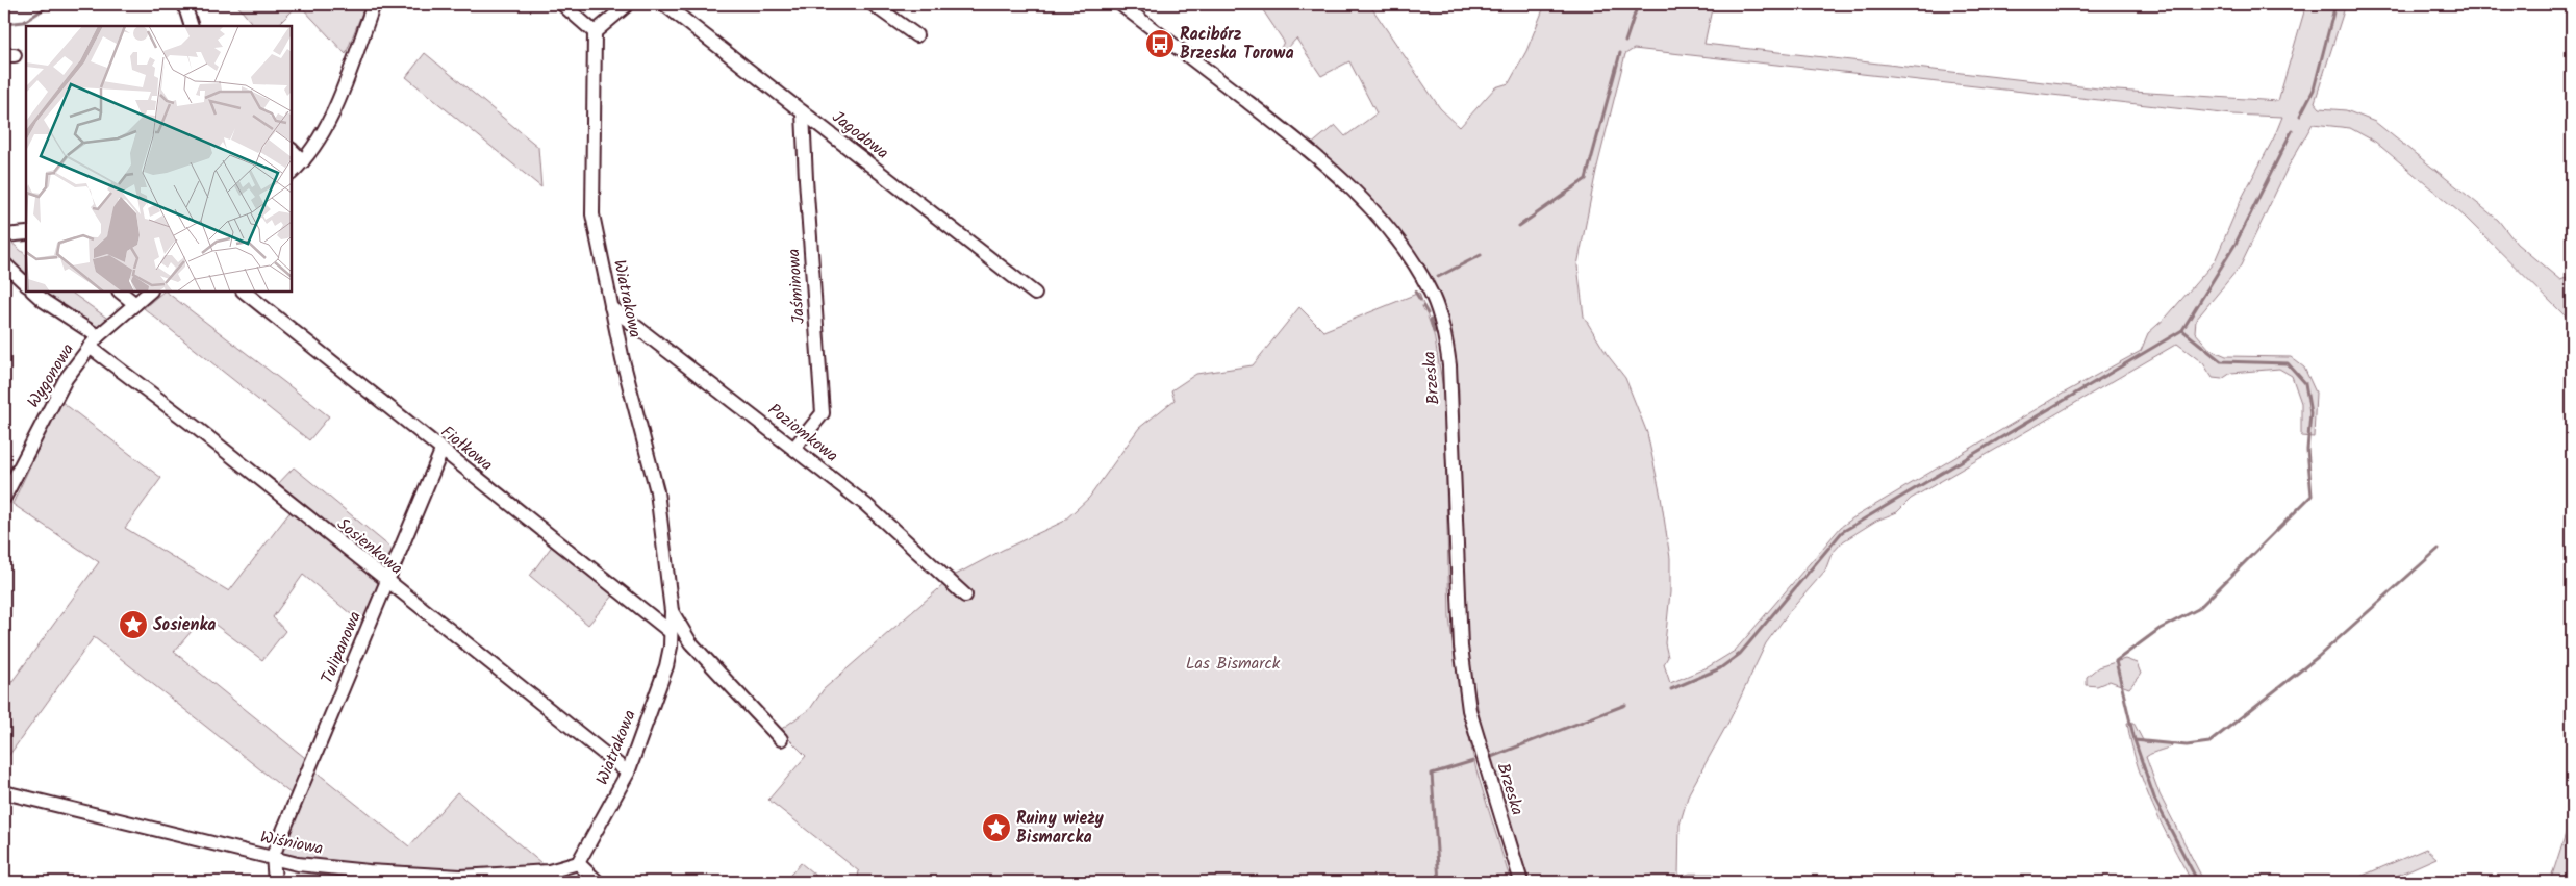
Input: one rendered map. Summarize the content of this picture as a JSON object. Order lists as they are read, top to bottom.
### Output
{
  "streets": {
    "street": [
      "Jagodowa",
      "Jaśminowa",
      "Wiatrakowa",
      "Wygonowa",
      "Brzeska",
      "Poziomkowa",
      "Fiołkowa",
      "Sosienkowa",
      "Tulipanowa",
      "Wiśniowa"
    ]
  },
  "crossings": [
    ["Jagodowa", "Jaśminowa"],
    ["Jaśminowa", "Poziomkowa"],
    ["Wiatrakowa", "Poziomkowa"],
    ["Wiatrakowa", "Fiołkowa"],
    ["Wiatrakowa", "Sosienkowa"],
    ["Wiatrakowa", "Wiśniowa"],
    ["Wygonowa", "Sosienkowa"],
    ["Fiołkowa", "Tulipanowa"],
    ["Sosienkowa", "Tulipanowa"],
    ["Tulipanowa", "Wiśniowa"]
  ],
  "parks": ["Las Bismarck"],
  "places": {
    "bus stop": ["Racibórz Brzeska Torowa"],
    "place": ["Sosienka", "Ruiny wieży Bismarcka"]
  }
}
